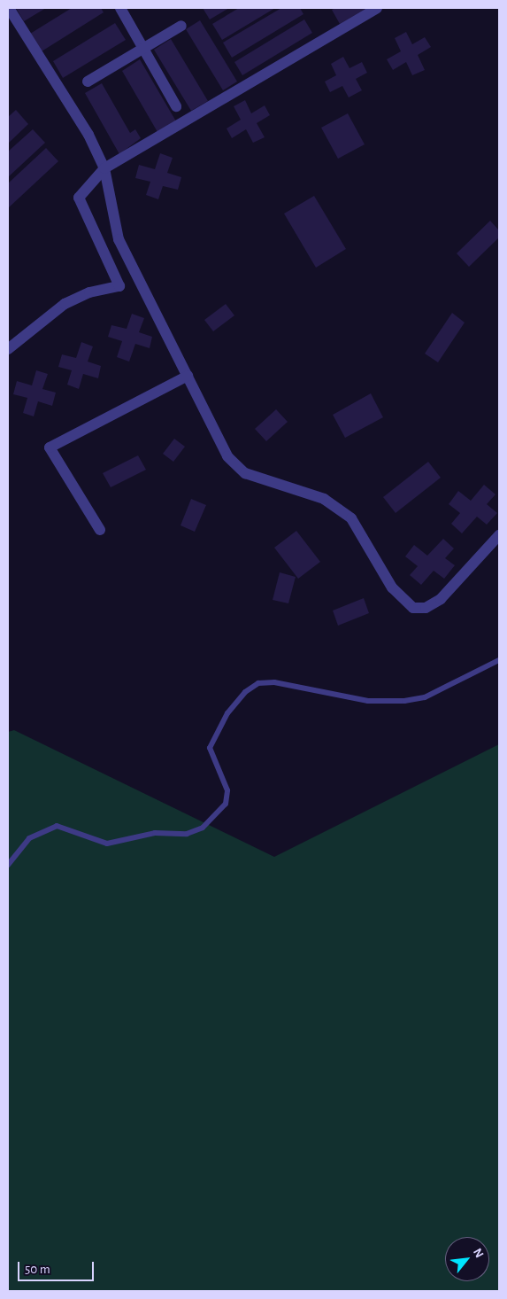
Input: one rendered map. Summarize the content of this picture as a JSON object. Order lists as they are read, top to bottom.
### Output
{
  "scale_bar": "50 m",
  "north": "top right"
}
